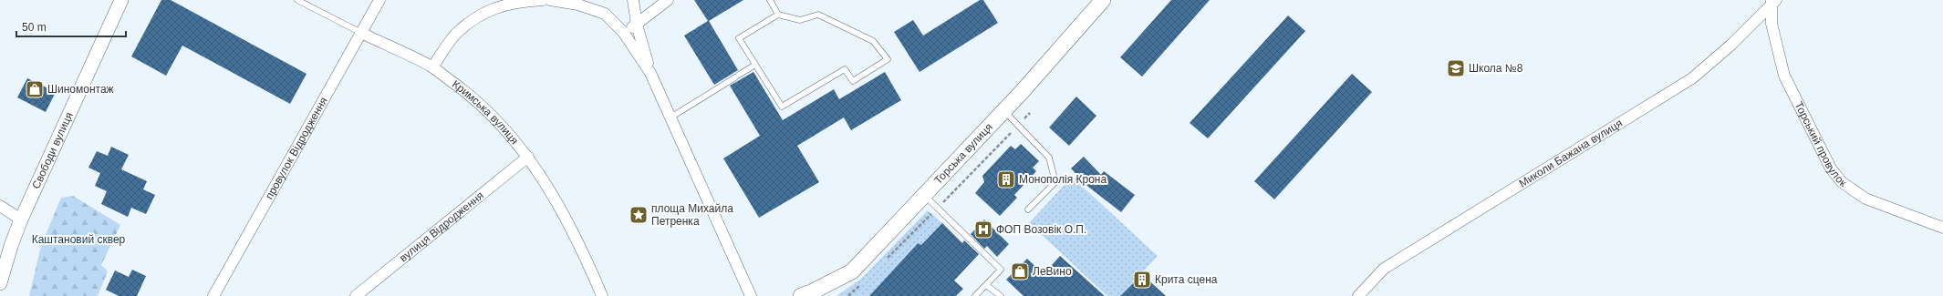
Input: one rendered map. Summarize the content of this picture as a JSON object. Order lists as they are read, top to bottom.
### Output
{
  "streets": {
    "main road": ["Торська вулиця"],
    "street": [
      "Кримська вулиця",
      "Торський провулок",
      "провулок Відродження",
      "Свободи вулиця",
      "Миколи Бажана вулиця",
      "вулиця Відродження"
    ]
  },
  "crossings": [
    ["Кримська вулиця", "провулок Відродження"],
    ["Кримська вулиця", "вулиця Відродження"],
    ["Торський провулок", "Миколи Бажана вулиця"]
  ],
  "parks": ["Каштановий сквер"],
  "places": {
    "school or university": ["Школа №8"],
    "shop": ["Шиномонтаж", "ЛеВино"],
    "building": ["Монополія Крона", "Крита сцена"],
    "place": ["площа Михайла Петренка"],
    "hospital": ["ФОП Возовік О.П."]
  },
  "scale_bar": "50 m"
}
